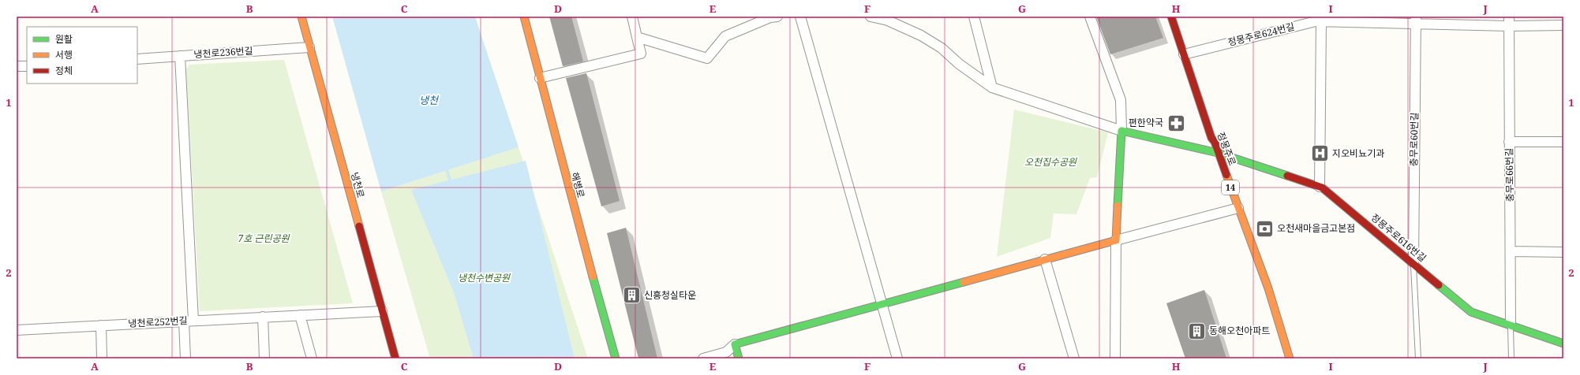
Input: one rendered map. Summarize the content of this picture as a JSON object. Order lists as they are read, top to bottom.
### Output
{
  "streets": {
    "main road": [
      "정몽주로",
      "냉천로",
      "해병로",
      "14",
      "정몽주로616번길"
    ],
    "street": [
      "정몽주로624번길",
      "냉천로236번길",
      "충무로60번길",
      "충무로66번길",
      "냉천로252번길"
    ]
  },
  "crossings": [
    ["정몽주로624번길", "충무로60번길"],
    ["정몽주로624번길", "정몽주로"],
    ["정몽주로624번길", "충무로66번길"],
    ["냉천로236번길", "냉천로"],
    ["충무로60번길", "정몽주로616번길"],
    ["정몽주로", "정몽주로616번길"],
    ["충무로66번길", "정몽주로616번길"],
    ["냉천로", "냉천로252번길"]
  ],
  "water": ["냉천"],
  "parks": ["오천집수공원", "7호 근린공원", "냉천수변공원"],
  "places": {
    "pharmacy": ["편한약국"],
    "hospital": ["지오비뇨기과"],
    "bank": ["오천새마을금고본점"],
    "building": ["신흥청실타운", "동해오천아파트"]
  },
  "legend": ["원활", "서행", "정체"],
  "grid": {
    "columns": [
      "A",
      "B",
      "C",
      "D",
      "E",
      "F",
      "G",
      "H",
      "I",
      "J"
    ],
    "rows": ["1", "2"]
  }
}
